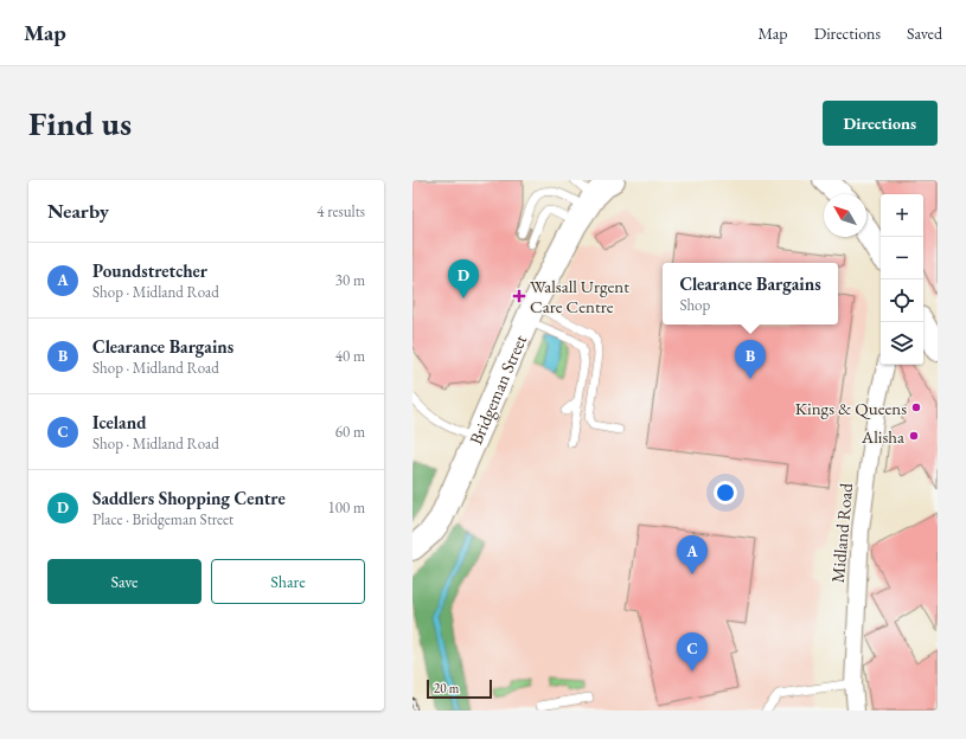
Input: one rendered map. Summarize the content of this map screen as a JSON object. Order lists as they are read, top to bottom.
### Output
{
  "streets": {
    "street": ["Bridgeman Street", "Midland Road"]
  },
  "places": {
    "health": ["Walsall Urgent Care Centre"],
    "other": ["Kings & Queens", "Alisha"]
  },
  "scale_bar": "20 m",
  "north": "top left",
  "page": {
    "header": "Map",
    "nav": ["Map", "Directions", "Saved"],
    "buttons": [
      "Directions",
      ["Save", "Share"]
    ],
    "title": "Find us",
    "heading": ["Nearby", "4 results"],
    "map_buttons": ["+", "−"],
    "list": [
      {
        "mark": "A",
        "name": "Poundstretcher",
        "note": "Shop · Midland Road",
        "value": "30 m"
      },
      {
        "mark": "B",
        "name": "Clearance Bargains",
        "note": "Shop · Midland Road",
        "value": "40 m"
      },
      {
        "mark": "C",
        "name": "Iceland",
        "note": "Shop · Midland Road",
        "value": "60 m"
      },
      {
        "mark": "D",
        "name": "Saddlers Shopping Centre",
        "note": "Place · Bridgeman Street",
        "value": "100 m"
      }
    ],
    "pins": [
      "D",
      "B",
      "A",
      "C"
    ],
    "popup": ["Clearance Bargains", "Shop"],
    "scale": "20 m"
  }
}
